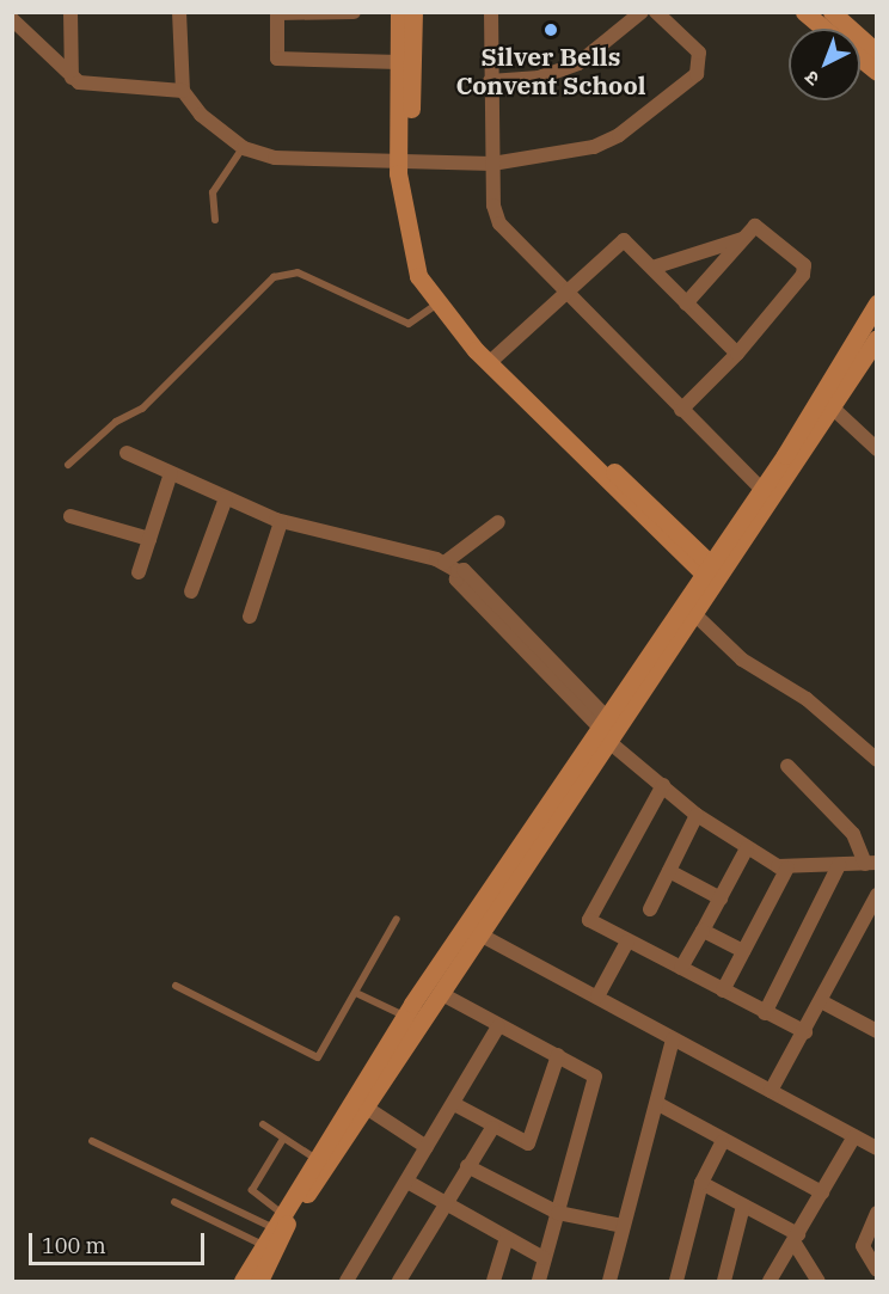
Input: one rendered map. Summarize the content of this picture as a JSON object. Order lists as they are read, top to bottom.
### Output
{
  "places": ["Silver Bells Convent School"],
  "scale_bar": "100 m",
  "north": "bottom left"
}
